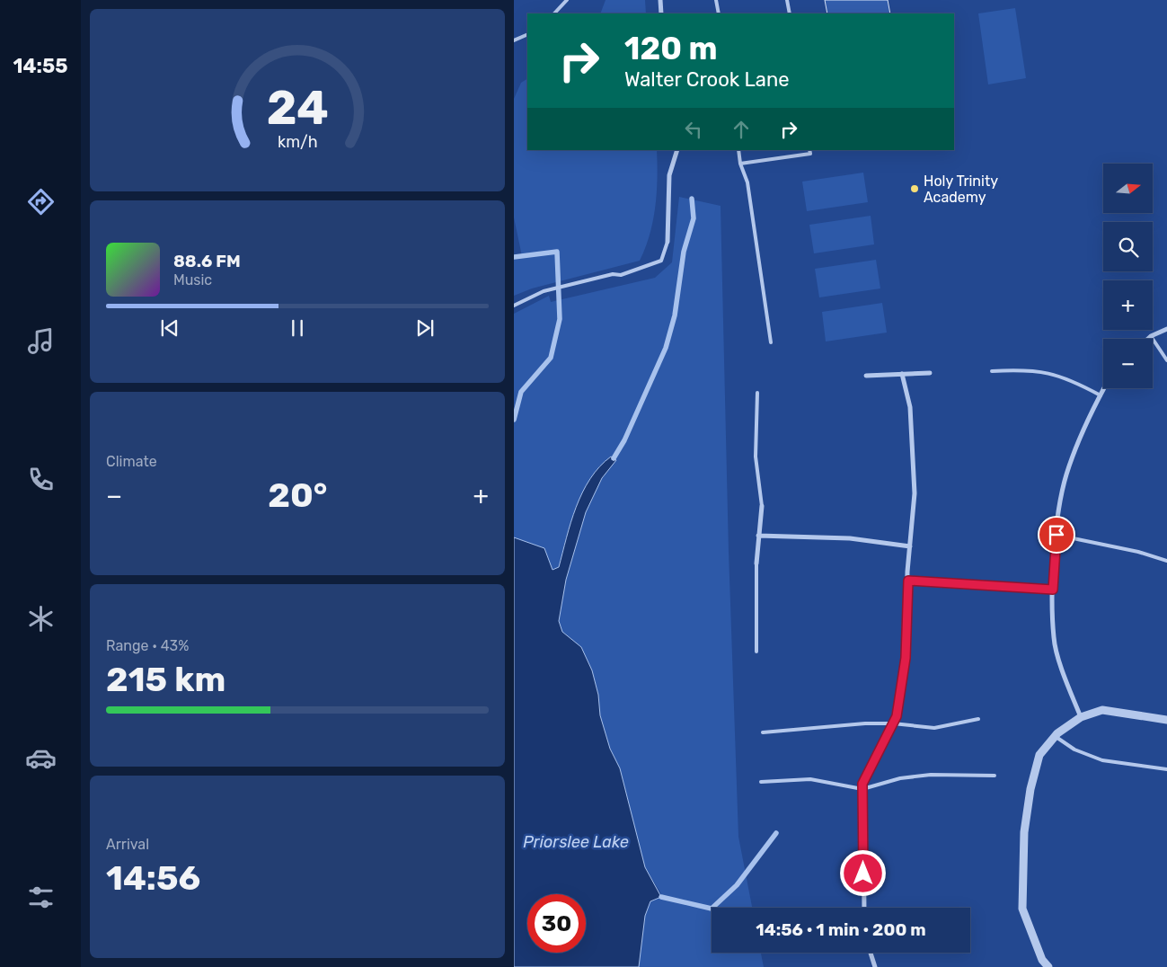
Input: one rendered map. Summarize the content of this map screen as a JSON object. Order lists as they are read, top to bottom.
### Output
{
  "water": ["Priorslee Lake"],
  "places": ["Holy Trinity Academy"],
  "north": "right",
  "page": {
    "tabs": "14:55",
    "turn": ["120 m", "Walter Crook Lane"],
    "map_buttons": ["+", "−"],
    "song": ["88.6 FM", "Music"],
    "tile": [
      "Climate",
      ["Range · 43%", "215 km"],
      ["Arrival", "14:56"]
    ],
    "heat": ["−", "20°", "+"],
    "limit": "30",
    "trip": "14:56 · 1 min · 200 m",
    "gauge": ["24", "km/h"]
  }
}
